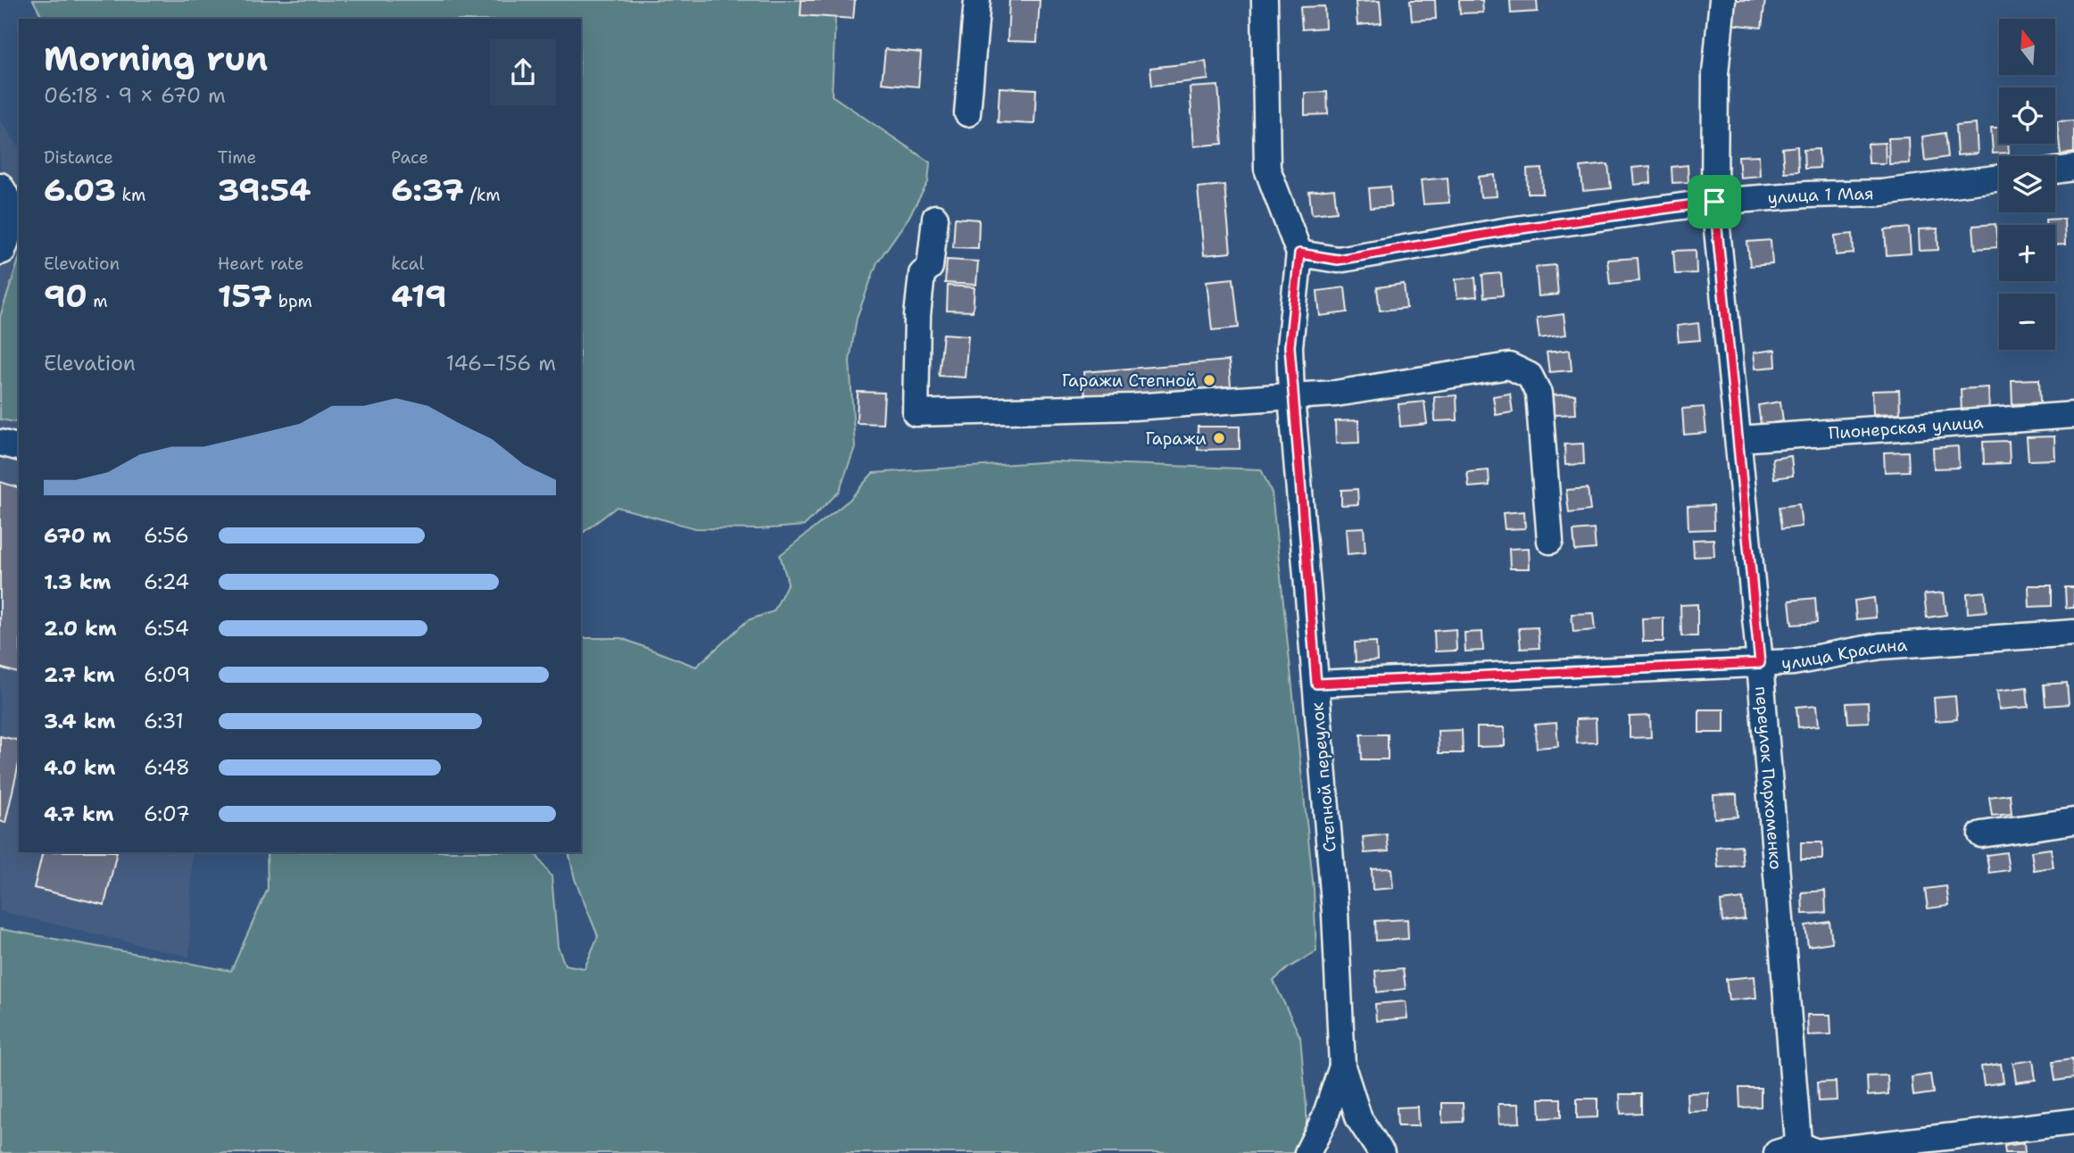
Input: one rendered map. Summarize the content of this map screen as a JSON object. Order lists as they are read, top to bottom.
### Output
{
  "streets": {
    "street": [
      "улица 1 Мая",
      "Пионерская улица",
      "улица Красина",
      "Степной переулок",
      "переулок Пархоменко"
    ]
  },
  "crossings": [
    ["улица 1 Мая", "Степной переулок"],
    ["улица 1 Мая", "переулок Пархоменко"],
    ["Пионерская улица", "переулок Пархоменко"],
    ["улица Красина", "Степной переулок"],
    ["улица Красина", "переулок Пархоменко"]
  ],
  "places": ["Гаражи Степной", "Гаражи"],
  "north": "top",
  "page": {
    "map_buttons": ["+", "−"],
    "heading": ["Morning run", "06:18 · 9 × 670 m"],
    "stats": [
      ["Distance", "6.03 km"],
      ["Time", "39:54"],
      ["Pace", "6:37 /km"],
      ["Elevation", "90 m"],
      ["Heart rate", "157 bpm"],
      ["kcal", "419"]
    ],
    "chart": ["Elevation", "146–156 m"],
    "list": [
      {
        "name": "670 m",
        "note": "6:56"
      },
      {
        "name": "1.3 km",
        "note": "6:24"
      },
      {
        "name": "2.0 km",
        "note": "6:54"
      },
      {
        "name": "2.7 km",
        "note": "6:09"
      },
      {
        "name": "3.4 km",
        "note": "6:31"
      },
      {
        "name": "4.0 km",
        "note": "6:48"
      },
      {
        "name": "4.7 km",
        "note": "6:07"
      }
    ]
  }
}
